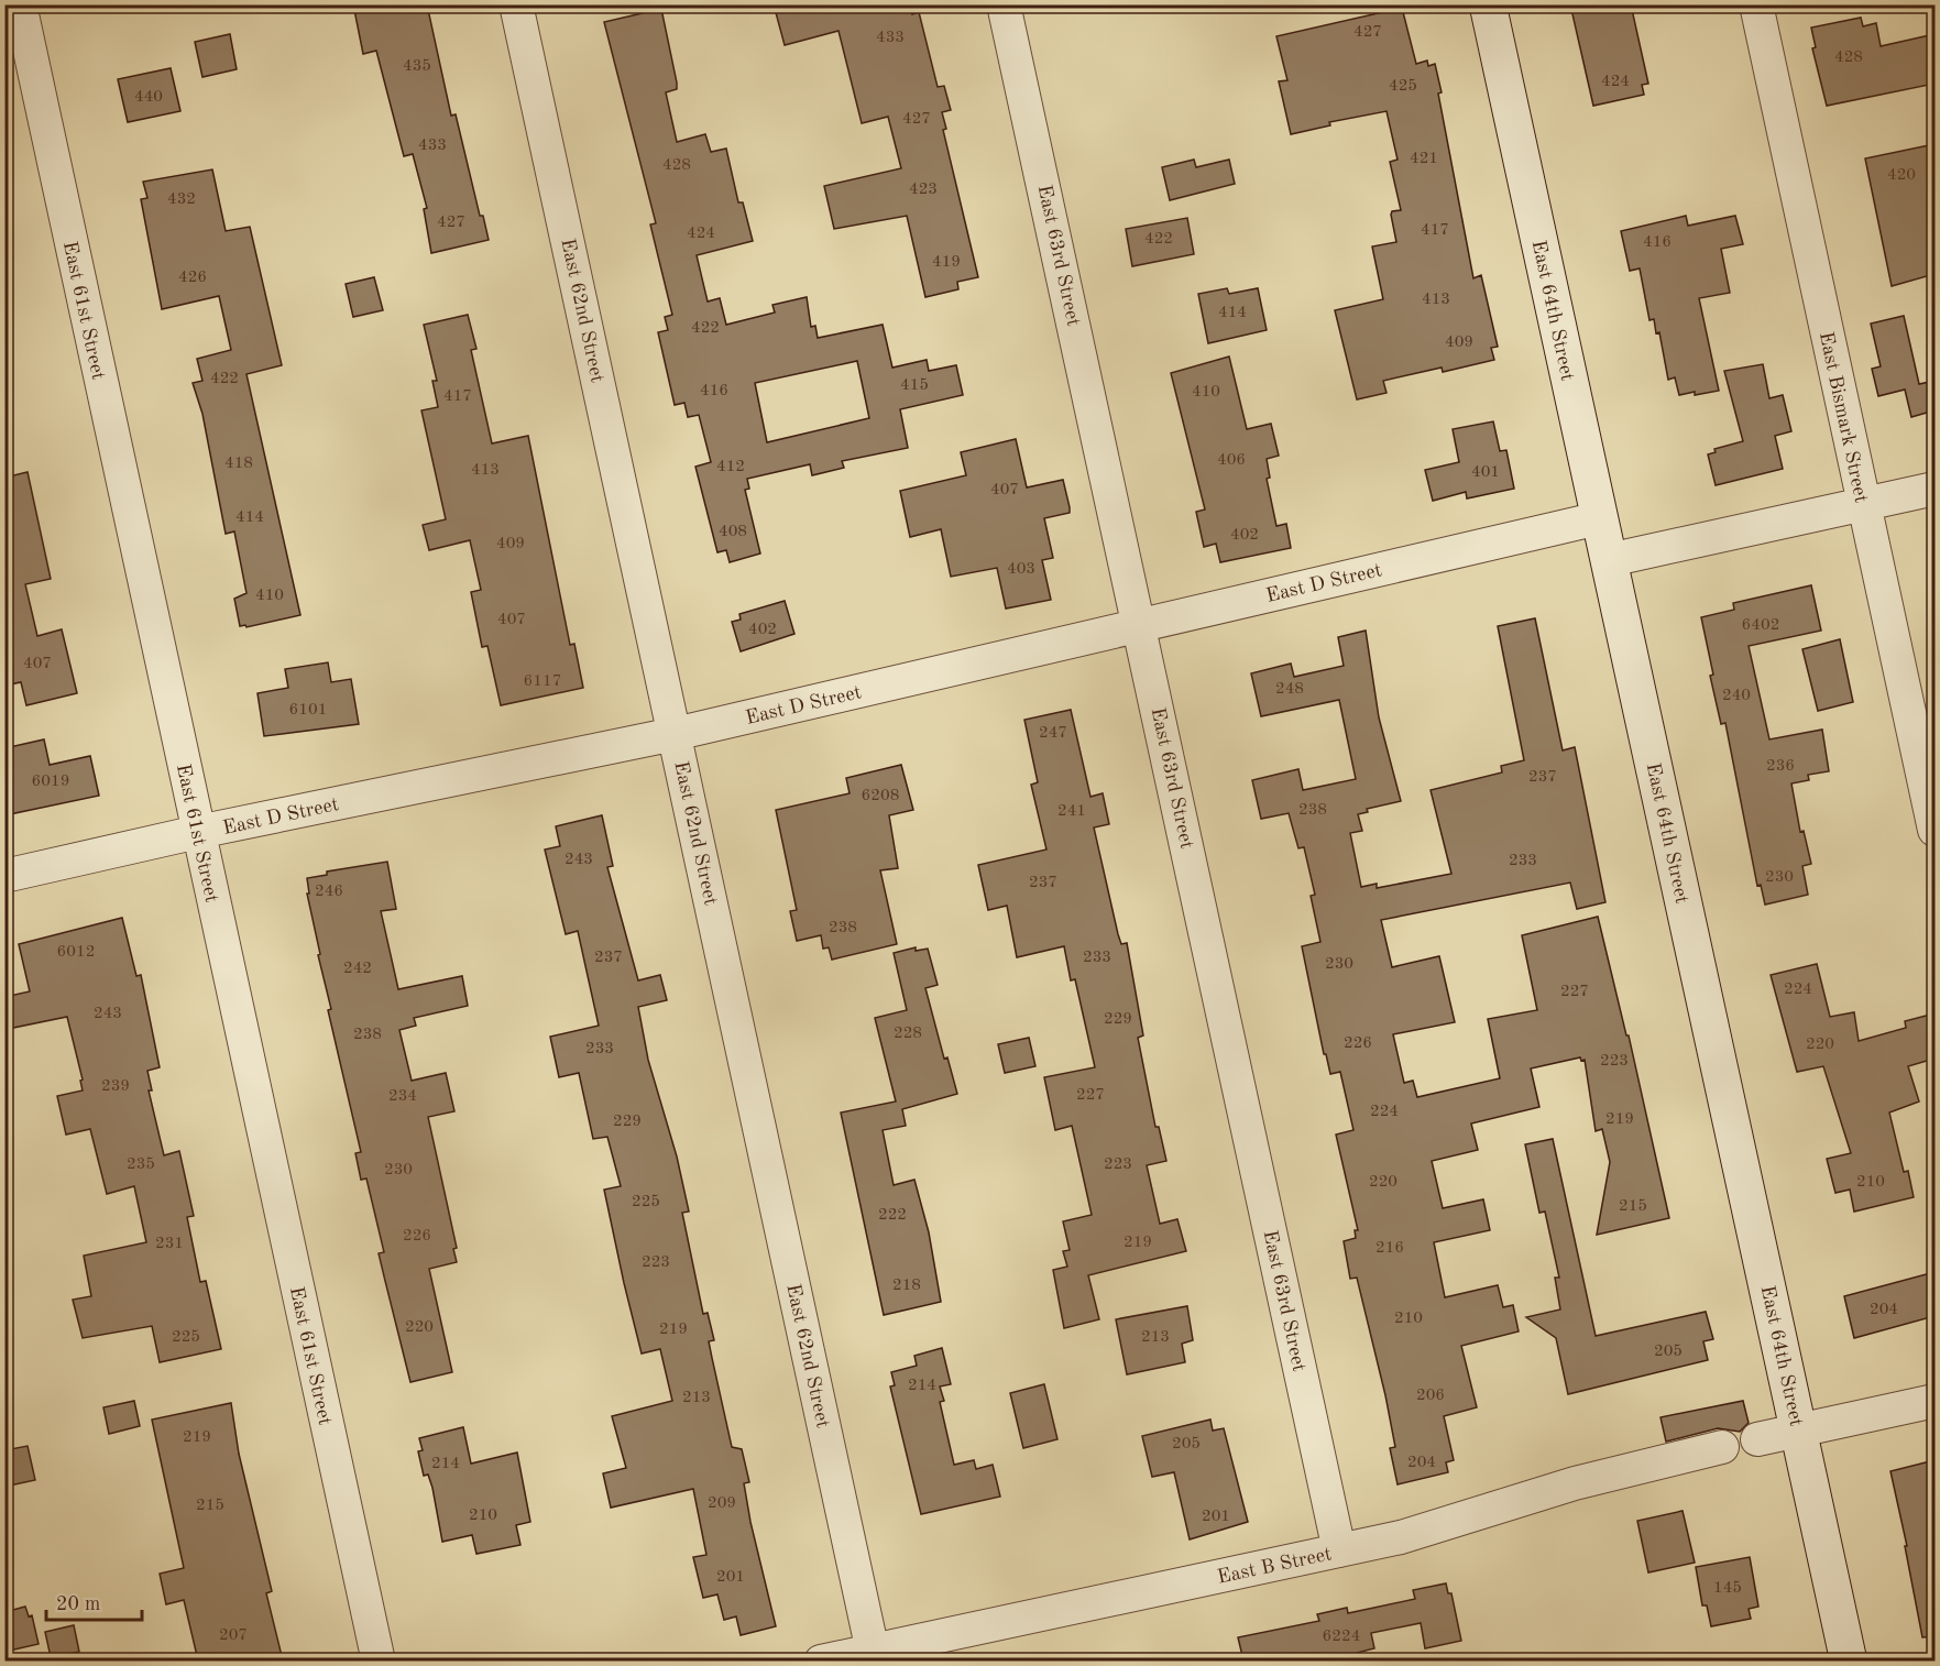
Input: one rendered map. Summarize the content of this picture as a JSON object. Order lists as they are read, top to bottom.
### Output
{
  "streets": {
    "street": [
      "East 63rd Street",
      "East 61st Street",
      "East 62nd Street",
      "East 64th Street",
      "East Bismark Street",
      "East D Street",
      "East B Street"
    ]
  },
  "crossings": [
    ["East 63rd Street", "East D Street"],
    ["East 63rd Street", "East B Street"],
    ["East 61st Street", "East D Street"],
    ["East 62nd Street", "East D Street"],
    ["East 62nd Street", "East B Street"],
    ["East 64th Street", "East D Street"]
  ],
  "house_numbers": [
    "427",
    "433",
    "428",
    "435",
    "424",
    "425",
    "440",
    "427",
    "433",
    "421",
    "428",
    "420",
    "423",
    "432",
    "427",
    "417",
    "424",
    "422",
    "416",
    "419",
    "426",
    "413",
    "414",
    "422",
    "409",
    "422",
    "415",
    "416",
    "410",
    "417",
    "406",
    "418",
    "412",
    "413",
    "401",
    "407",
    "414",
    "408",
    "402",
    "409",
    "403",
    "410",
    "407",
    "6402",
    "402",
    "407",
    "6117",
    "248",
    "240",
    "6101",
    "247",
    "236",
    "237",
    "6019",
    "6208",
    "238",
    "241",
    "243",
    "233",
    "230",
    "237",
    "246",
    "238",
    "6012",
    "237",
    "233",
    "230",
    "242",
    "224",
    "227",
    "243",
    "229",
    "228",
    "238",
    "226",
    "220",
    "233",
    "223",
    "239",
    "227",
    "234",
    "224",
    "219",
    "229",
    "235",
    "223",
    "230",
    "220",
    "210",
    "225",
    "215",
    "222",
    "226",
    "219",
    "231",
    "216",
    "223",
    "218",
    "204",
    "210",
    "220",
    "219",
    "225",
    "213",
    "205",
    "214",
    "206",
    "213",
    "219",
    "205",
    "204",
    "214",
    "209",
    "215",
    "210",
    "201",
    "201",
    "145",
    "207",
    "6224"
  ],
  "scale_bar": "20 m"
}
